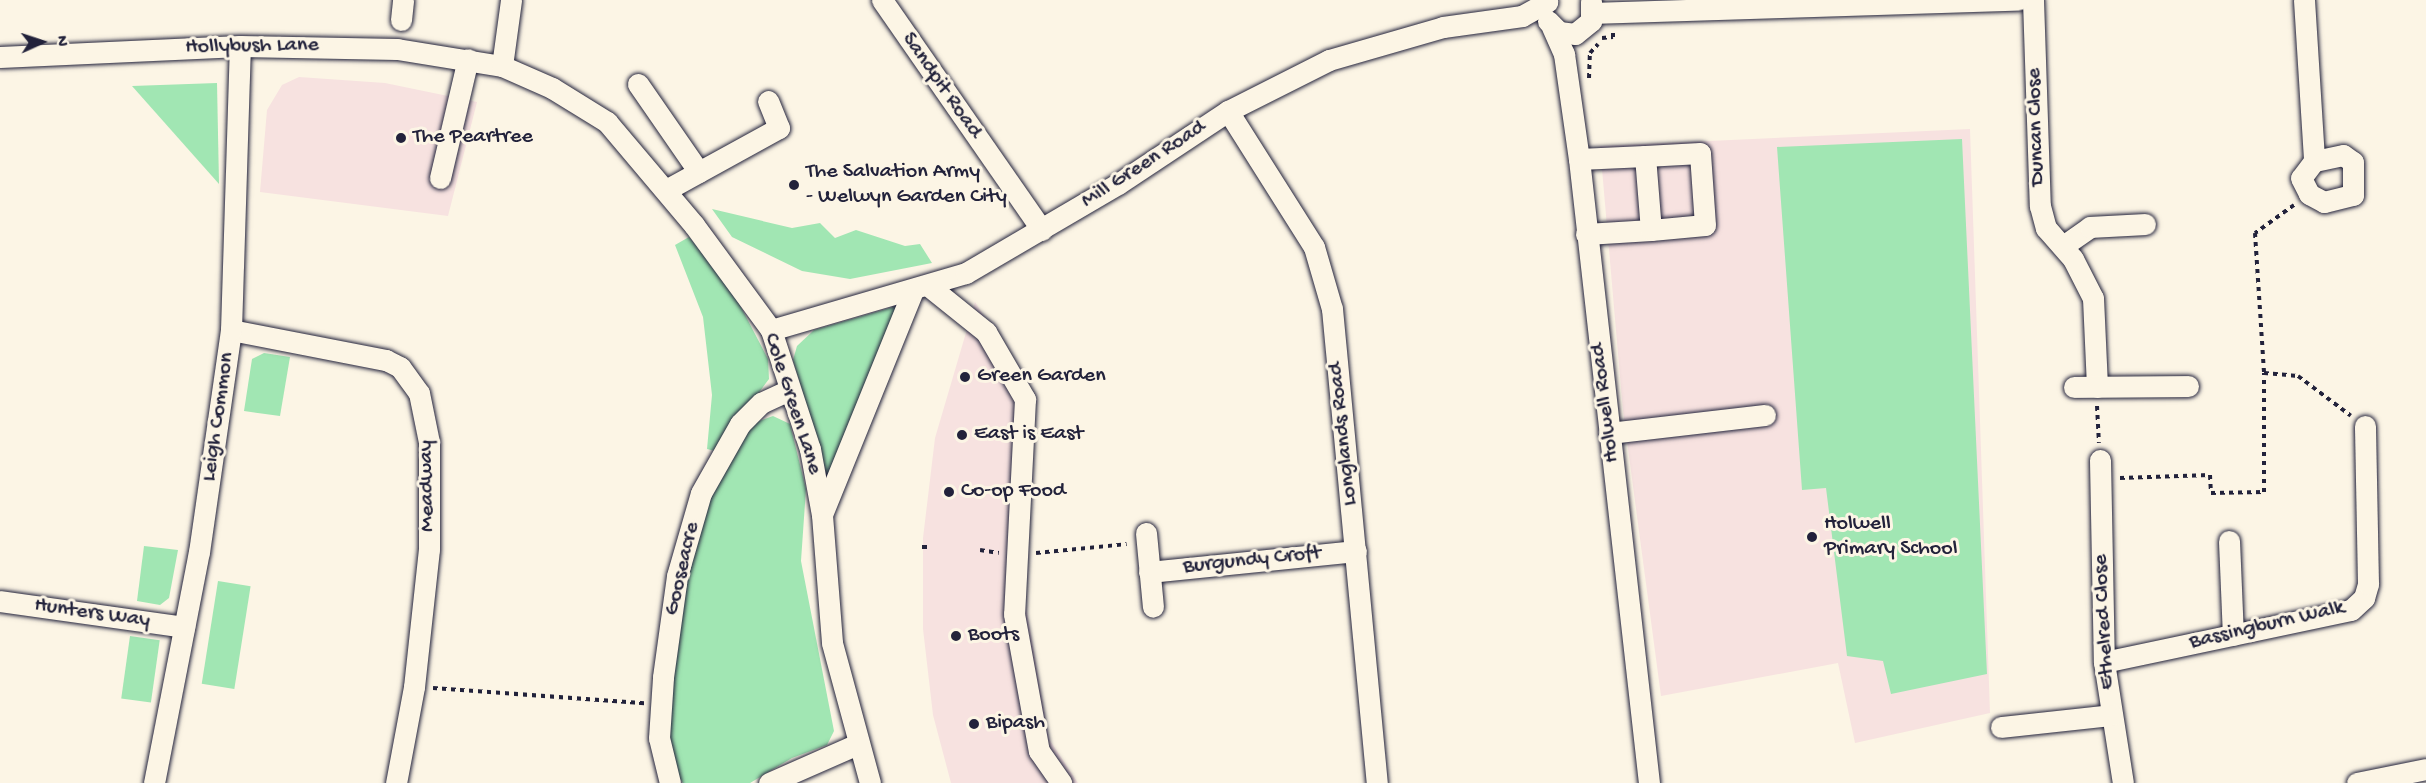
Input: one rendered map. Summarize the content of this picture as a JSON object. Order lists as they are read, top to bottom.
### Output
{
  "streets": {
    "street": [
      "Hollybush Lane",
      "Sandpit Road",
      "Duncan Close",
      "Mill Green Road",
      "Holwell Road",
      "Cole Green Lane",
      "Leigh Common",
      "Longlands Road",
      "Meadway",
      "Burgundy Croft",
      "Gooseacre",
      "Hunters Way",
      "Ethelred Close",
      "Bassingburn Walk"
    ]
  },
  "crossings": [
    ["Hollybush Lane", "Cole Green Lane"],
    ["Hollybush Lane", "Leigh Common"],
    ["Sandpit Road", "Mill Green Road"],
    ["Mill Green Road", "Holwell Road"],
    ["Mill Green Road", "Cole Green Lane"],
    ["Mill Green Road", "Longlands Road"],
    ["Cole Green Lane", "Gooseacre"],
    ["Leigh Common", "Meadway"],
    ["Leigh Common", "Hunters Way"],
    ["Longlands Road", "Burgundy Croft"],
    ["Ethelred Close", "Bassingburn Walk"]
  ],
  "places": [
    "The Peartree",
    "The Salvation Army - Welwyn Garden City",
    "Green Garden",
    "East is East",
    "Co-op Food",
    "Holwell Primary School",
    "Boots",
    "Bipash"
  ],
  "north": "right"
}
